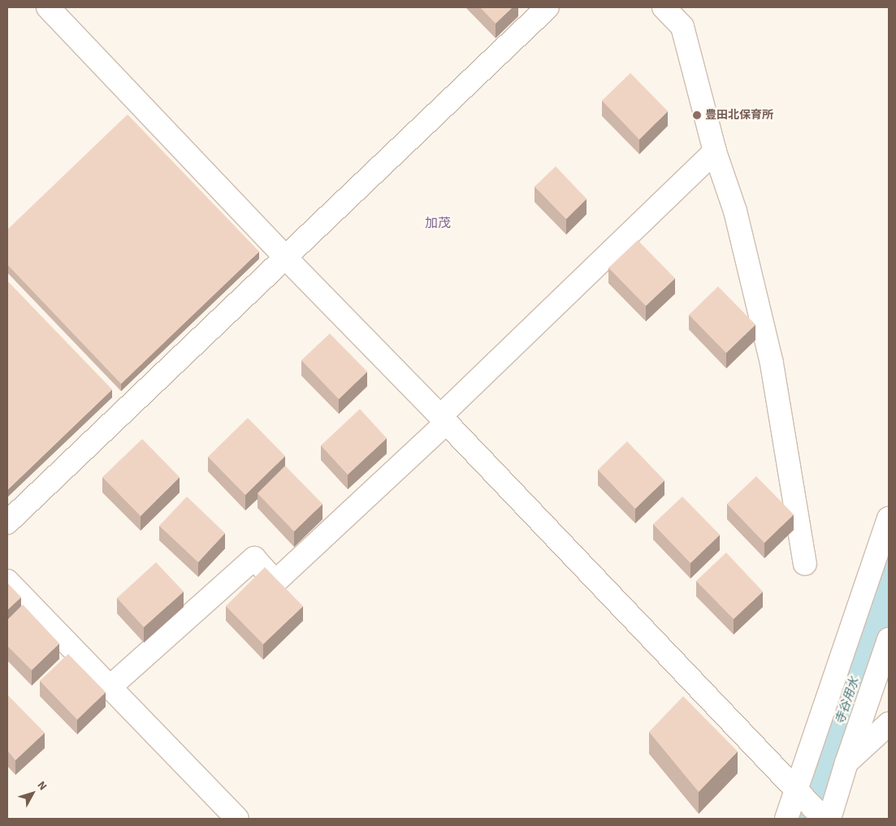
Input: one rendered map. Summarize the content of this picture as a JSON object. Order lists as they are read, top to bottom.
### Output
{
  "districts": ["加茂"],
  "water": ["寺谷用水"],
  "places": ["豊田北保育所"],
  "north": "top right"
}
